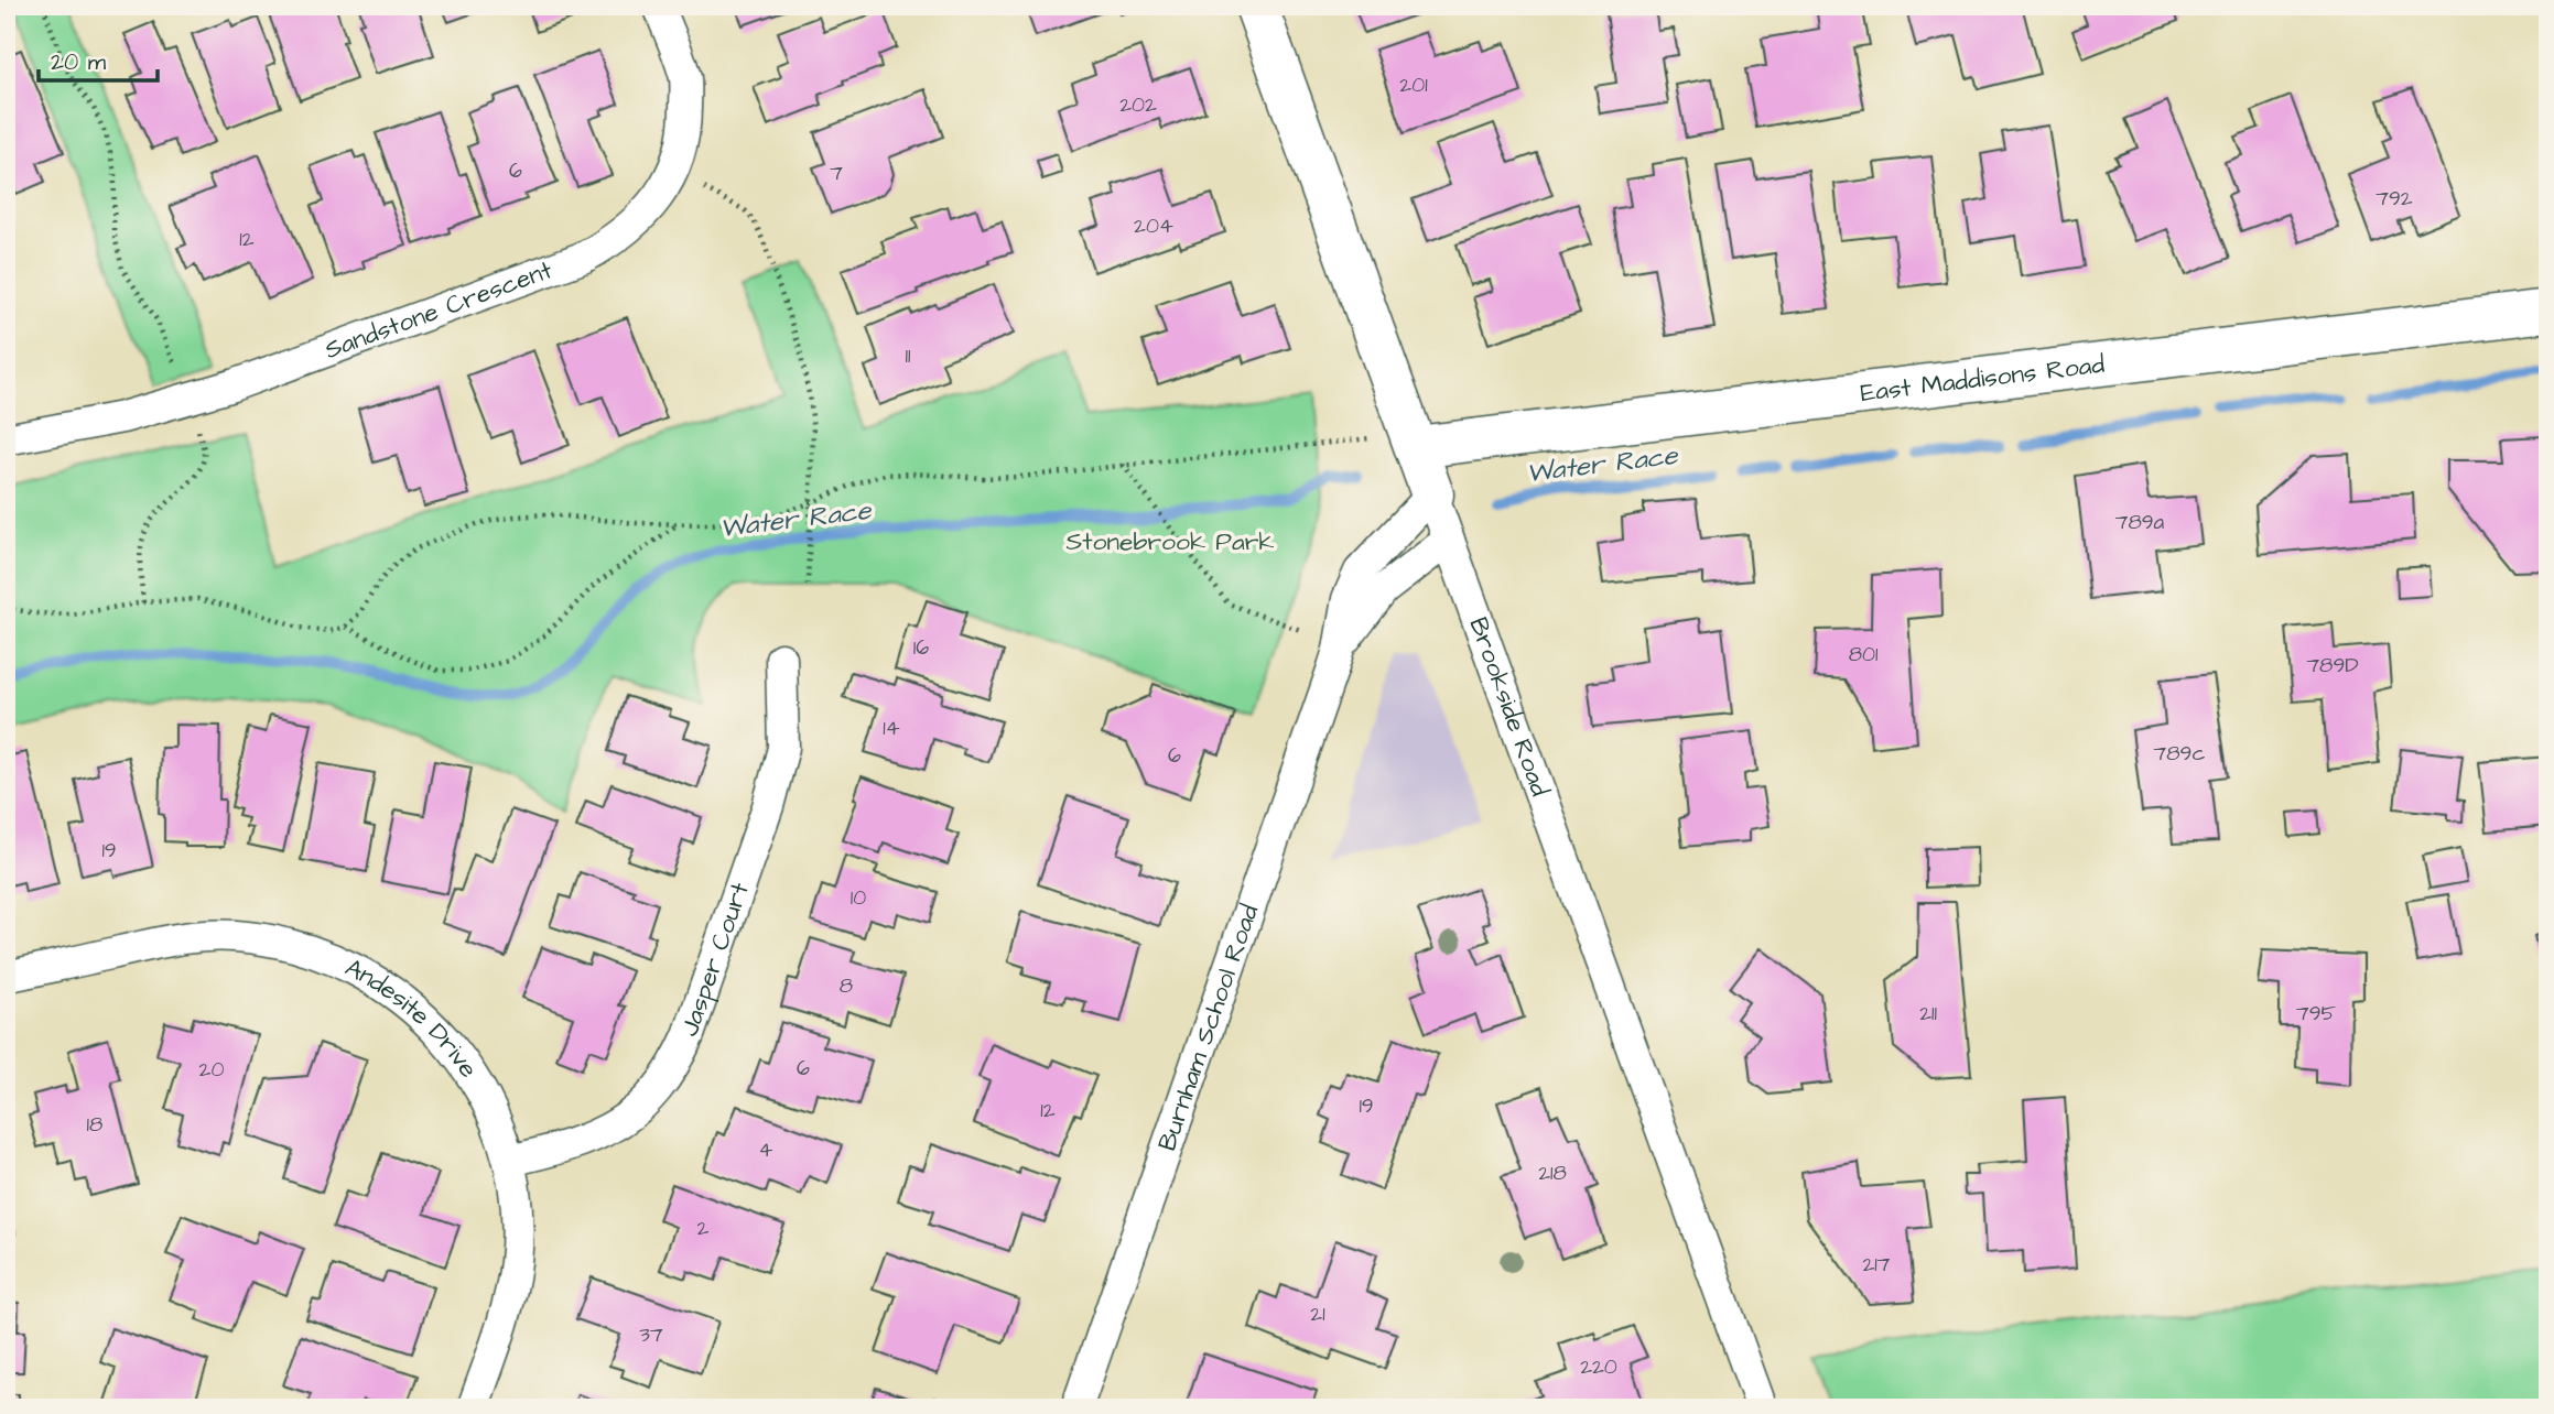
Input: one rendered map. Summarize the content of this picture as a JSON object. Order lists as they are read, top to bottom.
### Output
{
  "streets": {
    "street": [
      "Sandstone Crescent",
      "East Maddisons Road",
      "Brookside Road",
      "Jasper Court",
      "Andesite Drive",
      "Burnham School Road"
    ]
  },
  "crossings": [
    ["East Maddisons Road", "Brookside Road"],
    ["Brookside Road", "Burnham School Road"],
    ["Jasper Court", "Andesite Drive"]
  ],
  "water": ["Water Race"],
  "parks": ["Stonebrook Park"],
  "house_numbers": [
    "201",
    "202",
    "6",
    "7",
    "792",
    "204",
    "12",
    "11",
    "789a",
    "16",
    "801",
    "789D",
    "14",
    "789c",
    "6",
    "19",
    "10",
    "8",
    "211",
    "795",
    "6",
    "20",
    "19",
    "12",
    "18",
    "4",
    "218",
    "2",
    "217",
    "21",
    "37",
    "220"
  ],
  "scale_bar": "20 m"
}
